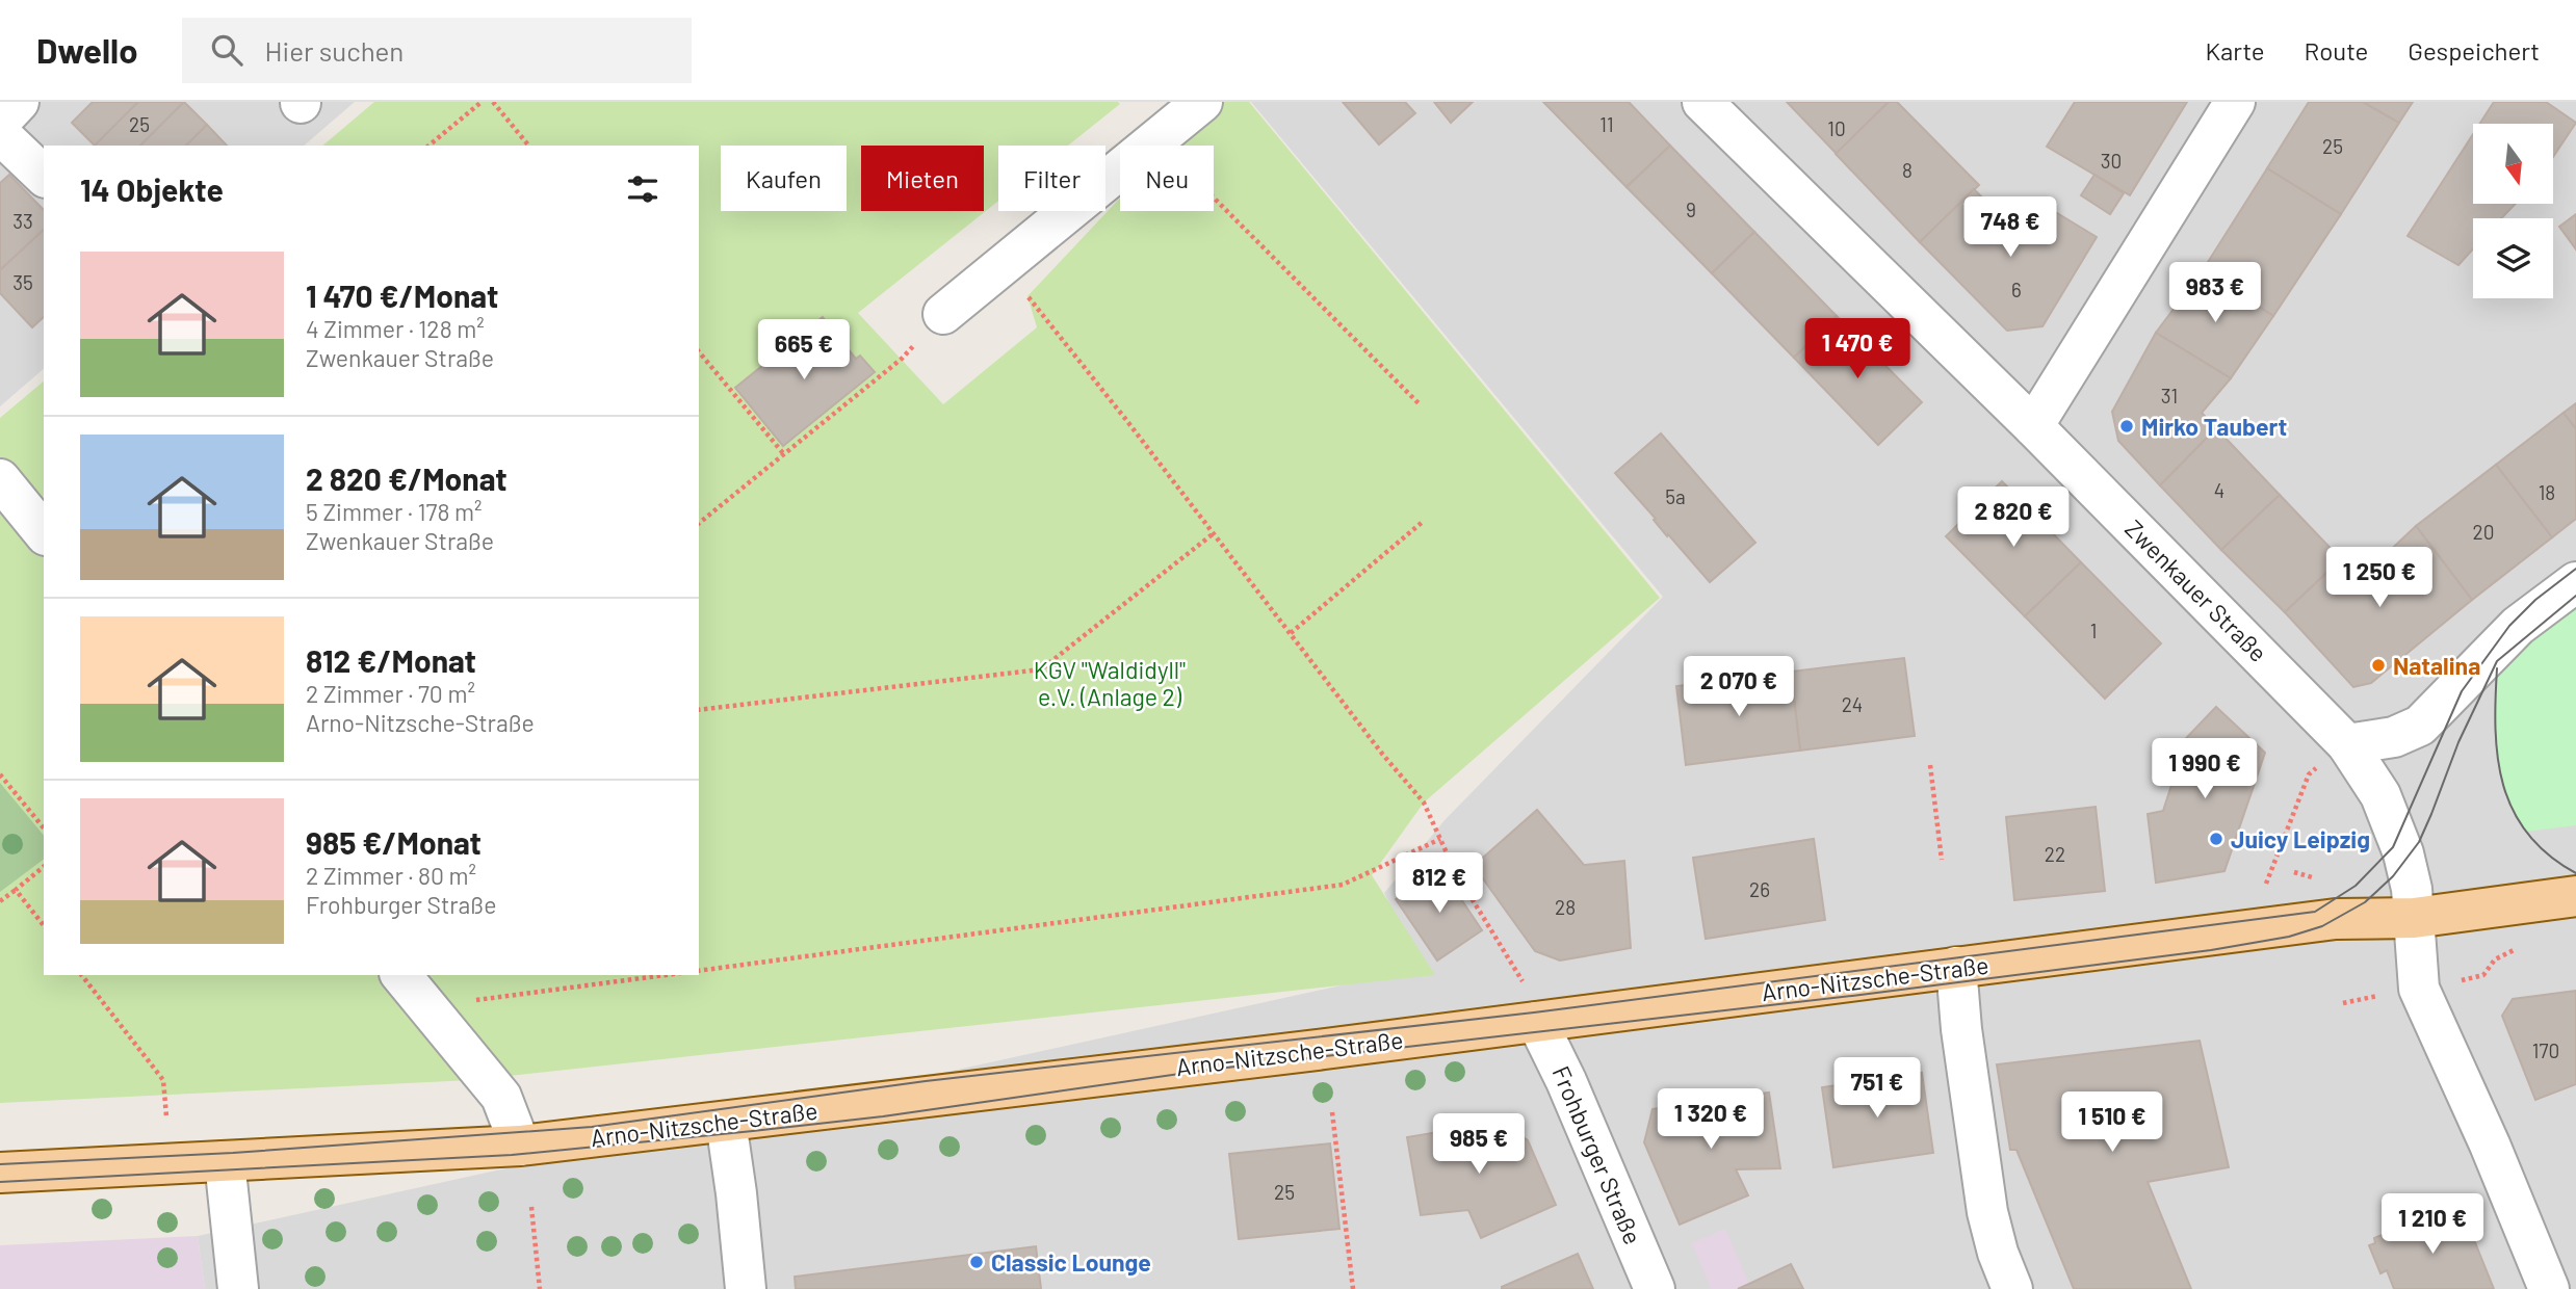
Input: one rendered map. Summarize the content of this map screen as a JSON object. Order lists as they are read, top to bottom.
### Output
{
  "streets": {
    "main road": ["Arno-Nitzsche-Straße"],
    "street": ["Zwenkauer Straße", "Frohburger Straße"]
  },
  "crossings": [
    ["Zwenkauer Straße", "Arno-Nitzsche-Straße"],
    ["Arno-Nitzsche-Straße", "Frohburger Straße"]
  ],
  "parks": ["KGV \"Waldidyll\" e.V. (Anlage 2)"],
  "places": [
    "Mirko Taubert",
    "Natalina",
    "Juicy Leipzig",
    "Classic Lounge"
  ],
  "house_numbers": [
    "25",
    "11",
    "10",
    "25",
    "30",
    "8",
    "9",
    "33",
    "35",
    "6",
    "31",
    "4",
    "18",
    "5a",
    "20",
    "1",
    "24",
    "22",
    "26",
    "28",
    "170",
    "25"
  ],
  "north": "bottom",
  "page": {
    "header": "Dwello",
    "search": "Hier suchen",
    "nav": ["Karte", "Route", "Gespeichert"],
    "chip": [
      "Kaufen",
      "Mieten",
      "Filter",
      "Neu"
    ],
    "heading": "14 Objekte",
    "price": [
      "748 €",
      "983 €",
      "1 470 €",
      "665 €",
      "2 820 €",
      "1 250 €",
      "2 070 €",
      "1 990 €",
      "812 €",
      "751 €",
      "1 320 €",
      "1 510 €",
      "985 €",
      "1 210 €"
    ],
    "list": [
      {
        "name": "1 470 €/Monat",
        "note": "4 Zimmer · 128 m² · Zwenkauer Straße"
      },
      {
        "name": "2 820 €/Monat",
        "note": "5 Zimmer · 178 m² · Zwenkauer Straße"
      },
      {
        "name": "812 €/Monat",
        "note": "2 Zimmer · 70 m² · Arno-Nitzsche-Straße"
      },
      {
        "name": "985 €/Monat",
        "note": "2 Zimmer · 80 m² · Frohburger Straße"
      }
    ]
  }
}
